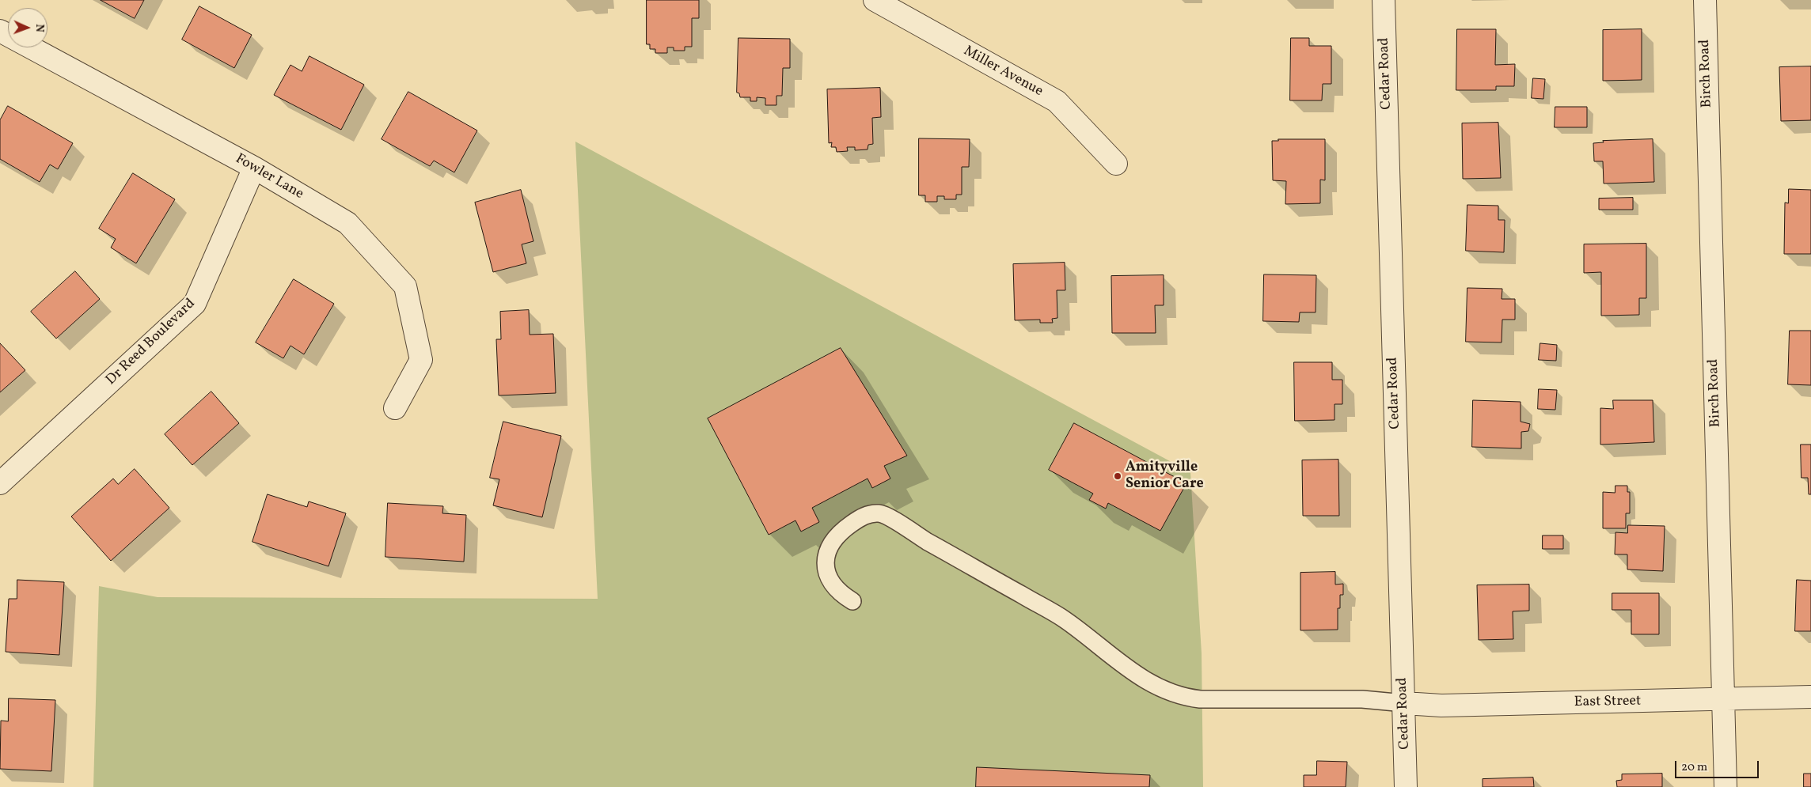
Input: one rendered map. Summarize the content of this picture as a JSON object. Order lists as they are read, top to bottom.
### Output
{
  "streets": {
    "street": [
      "Miller Avenue",
      "Cedar Road",
      "Birch Road",
      "Fowler Lane",
      "Dr Reed Boulevard",
      "East Street"
    ]
  },
  "crossings": [
    ["Cedar Road", "East Street"],
    ["Birch Road", "East Street"],
    ["Fowler Lane", "Dr Reed Boulevard"]
  ],
  "places": ["Amityville Senior Care"],
  "scale_bar": "20 m",
  "north": "right"
}
